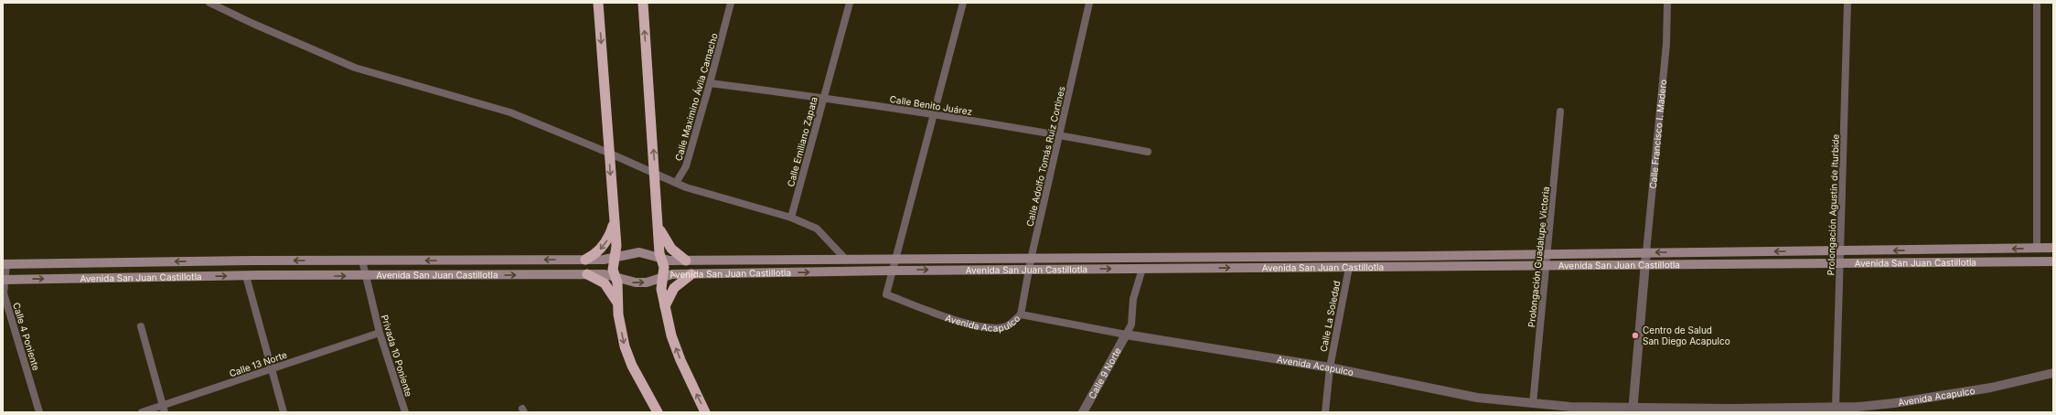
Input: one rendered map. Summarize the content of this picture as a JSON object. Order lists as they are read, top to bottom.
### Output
{
  "streets": {
    "main road": ["Avenida San Juan Castillotla"],
    "street": [
      "Calle Maximino Ávila Camacho",
      "Calle Benito Juárez",
      "Calle Francisco I. Madero",
      "Calle Emiliano Zapata",
      "Calle Adolfo Tomás Ruiz Cortines",
      "Prolongación Agustín de Iturbide",
      "Prolongación Guadalupe Victoria",
      "Avenida Acapulco",
      "Calle La Soledad",
      "Calle 4 Poniente",
      "Privada 10 Poniente",
      "Calle 13 Norte",
      "Calle 9 Norte"
    ]
  },
  "crossings": [
    ["Calle Maximino Ávila Camacho", "Calle Benito Juárez"],
    ["Calle Benito Juárez", "Calle Emiliano Zapata"],
    ["Calle Benito Juárez", "Calle Adolfo Tomás Ruiz Cortines"],
    ["Calle Benito Juárez", "Avenida Acapulco"],
    ["Calle Francisco I. Madero", "Avenida San Juan Castillotla"],
    ["Calle Francisco I. Madero", "Avenida Acapulco"],
    ["Calle Adolfo Tomás Ruiz Cortines", "Avenida San Juan Castillotla"],
    ["Calle Adolfo Tomás Ruiz Cortines", "Avenida Acapulco"],
    ["Prolongación Agustín de Iturbide", "Avenida San Juan Castillotla"],
    ["Prolongación Agustín de Iturbide", "Avenida Acapulco"],
    ["Prolongación Guadalupe Victoria", "Avenida San Juan Castillotla"],
    ["Prolongación Guadalupe Victoria", "Avenida Acapulco"],
    ["Avenida San Juan Castillotla", "Avenida Acapulco"],
    ["Avenida San Juan Castillotla", "Calle La Soledad"],
    ["Avenida San Juan Castillotla", "Calle 4 Poniente"],
    ["Avenida San Juan Castillotla", "Privada 10 Poniente"],
    ["Avenida Acapulco", "Calle La Soledad"],
    ["Avenida Acapulco", "Calle 9 Norte"],
    ["Privada 10 Poniente", "Calle 13 Norte"]
  ],
  "places": ["Centro de Salud San Diego Acapulco"]
}
